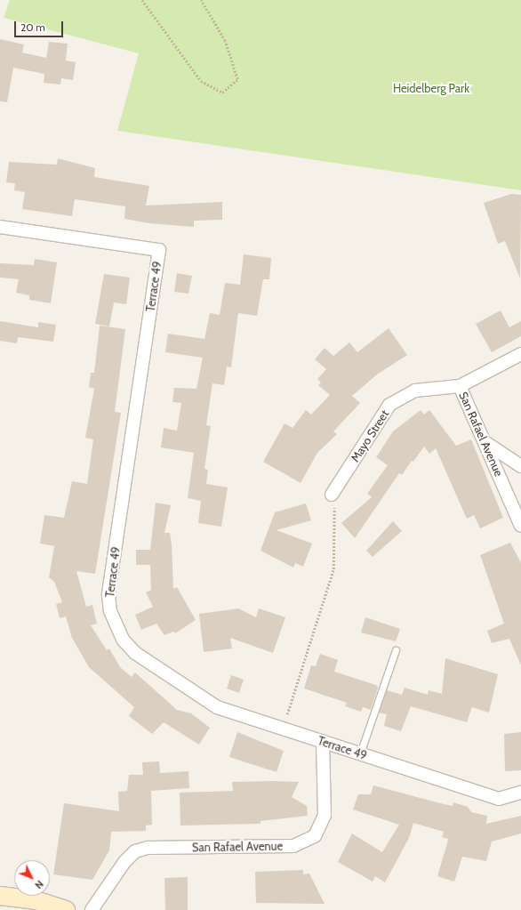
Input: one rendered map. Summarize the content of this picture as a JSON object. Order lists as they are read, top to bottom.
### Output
{
  "streets": {
    "street": ["Terrace 49", "San Rafael Avenue", "Mayo Street"]
  },
  "crossings": [
    ["Terrace 49", "San Rafael Avenue"],
    ["San Rafael Avenue", "Mayo Street"]
  ],
  "parks": ["Heidelberg Park"],
  "scale_bar": "20 m",
  "north": "bottom right"
}
